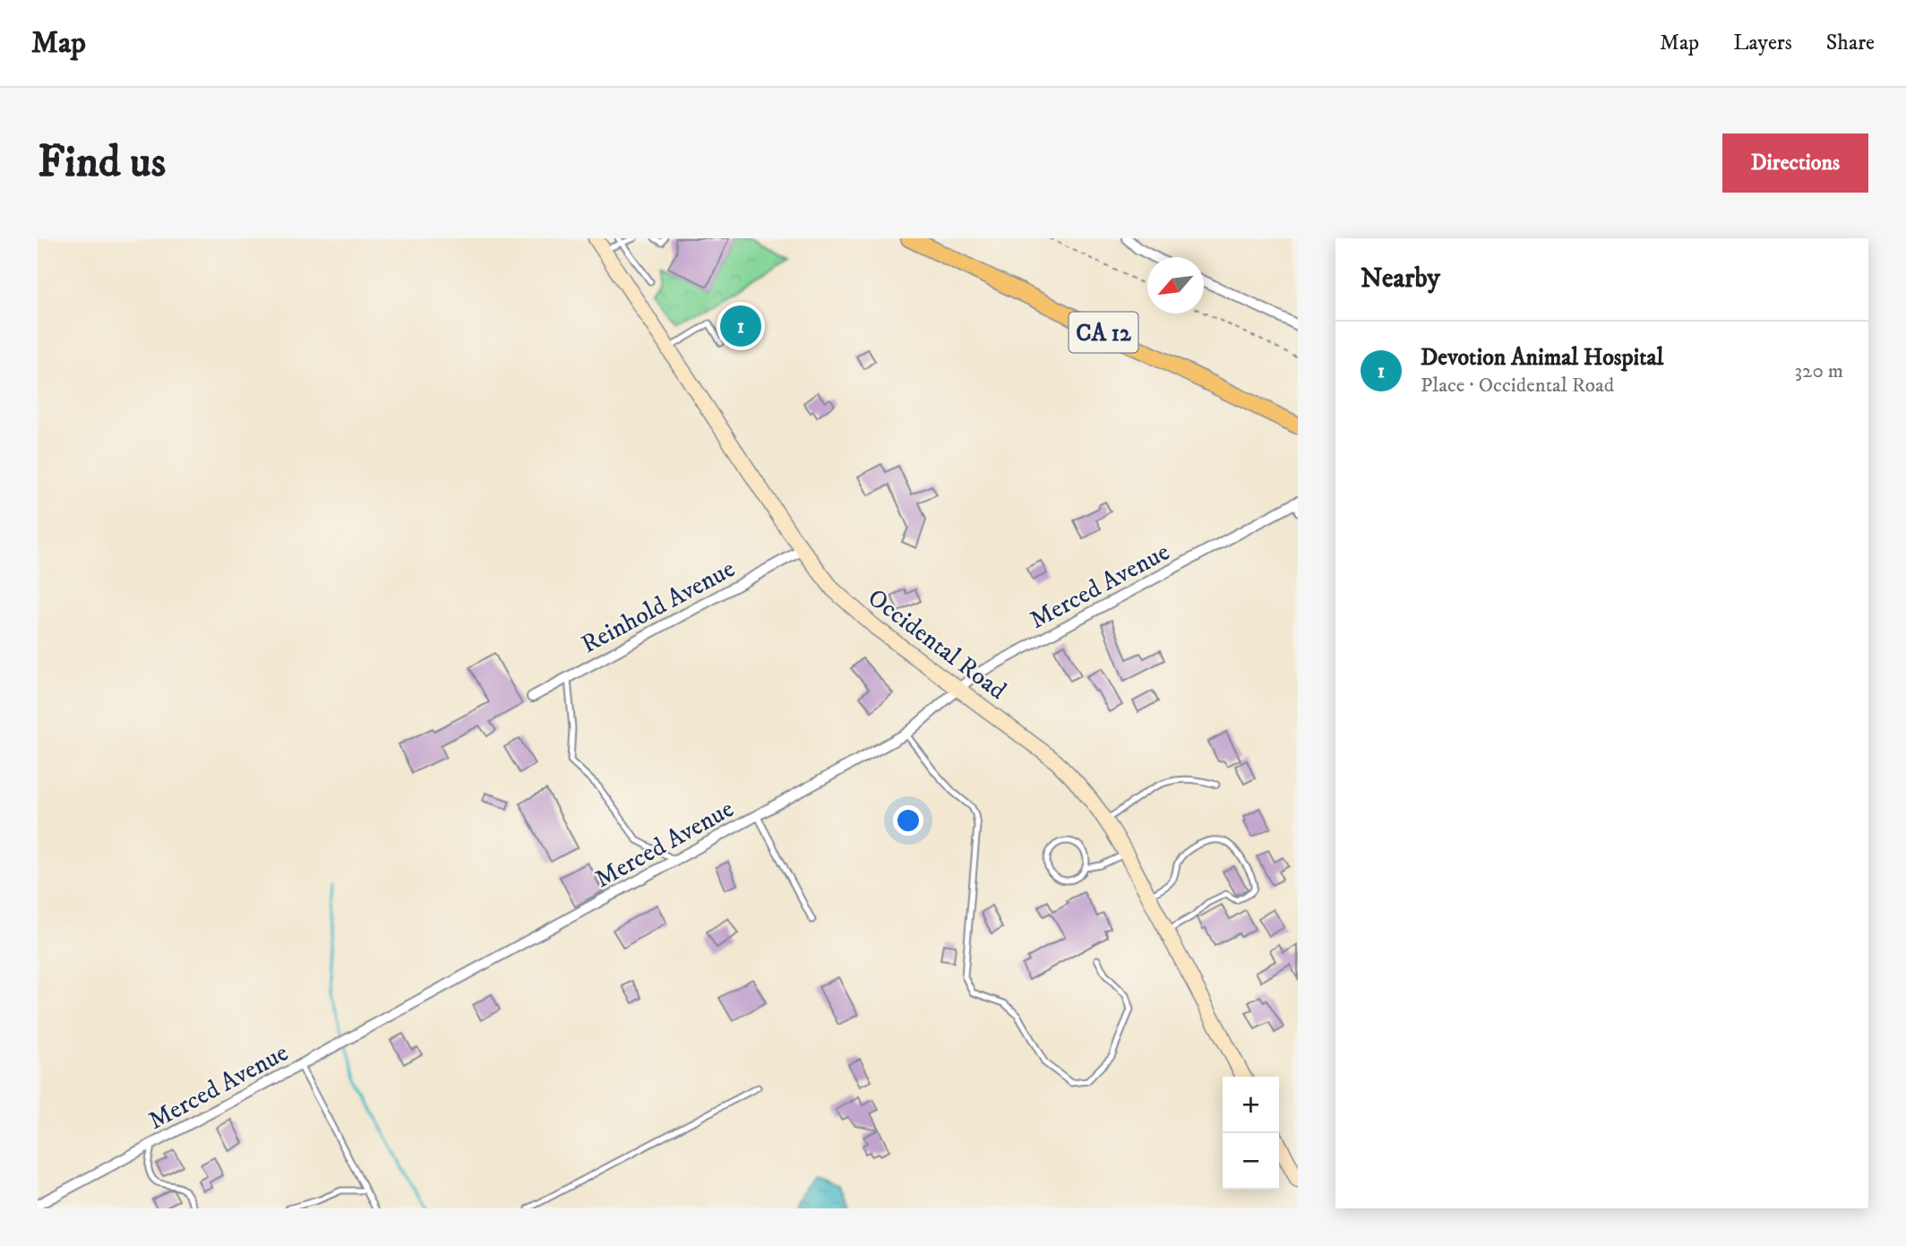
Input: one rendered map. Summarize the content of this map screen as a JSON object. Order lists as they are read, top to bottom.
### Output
{
  "streets": {
    "main road": ["CA 12"],
    "street": ["Merced Avenue", "Reinhold Avenue", "Occidental Road"]
  },
  "crossings": [
    ["Merced Avenue", "Occidental Road"],
    ["Reinhold Avenue", "Occidental Road"]
  ],
  "north": "bottom left",
  "page": {
    "header": "Map",
    "nav": ["Map", "Layers", "Share"],
    "buttons": "Directions",
    "title": "Find us",
    "heading": "Nearby",
    "pins": "1",
    "list": [
      {
        "mark": "1",
        "name": "Devotion Animal Hospital",
        "note": "Place · Occidental Road",
        "value": "320 m"
      }
    ],
    "map_buttons": ["+", "−"]
  }
}
